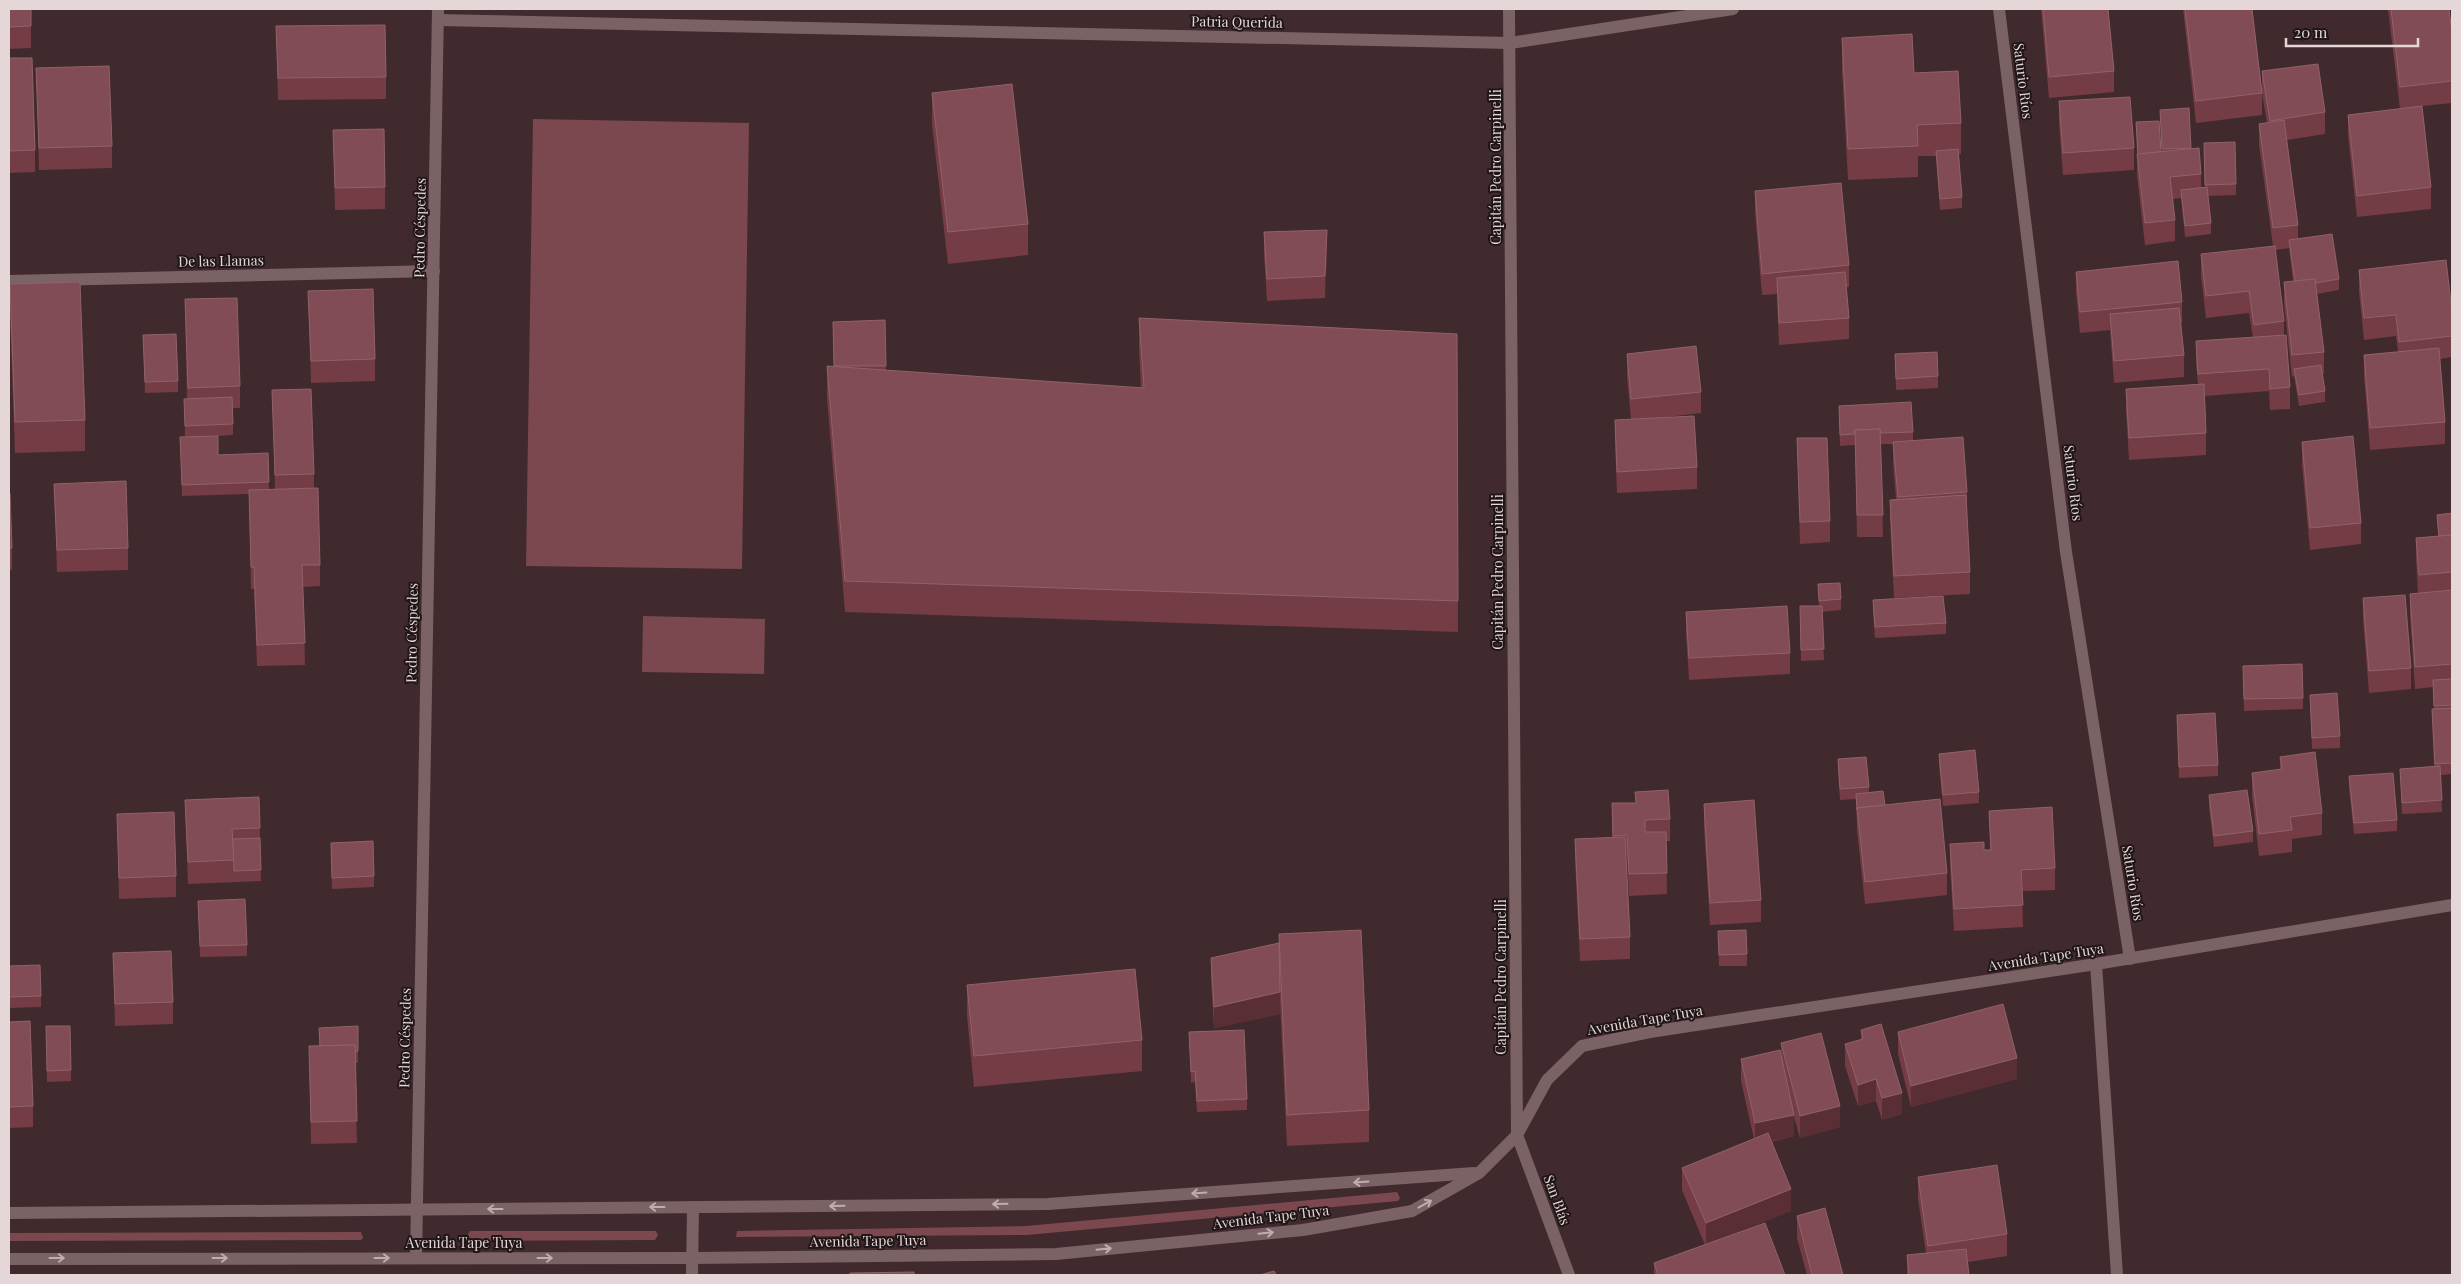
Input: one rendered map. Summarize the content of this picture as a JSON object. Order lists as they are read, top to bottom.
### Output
{
  "streets": {
    "street": [
      "Patria Querida",
      "Saturio Ríos",
      "Capitán Pedro Carpinelli",
      "Pedro Céspedes",
      "De las Llamas",
      "Avenida Tape Tuya",
      "San Blás"
    ]
  },
  "crossings": [
    ["Patria Querida", "Capitán Pedro Carpinelli"],
    ["Patria Querida", "Pedro Céspedes"],
    ["Saturio Ríos", "Avenida Tape Tuya"],
    ["Capitán Pedro Carpinelli", "Avenida Tape Tuya"],
    ["Capitán Pedro Carpinelli", "San Blás"],
    ["Pedro Céspedes", "De las Llamas"],
    ["Pedro Céspedes", "Avenida Tape Tuya"],
    ["Avenida Tape Tuya", "San Blás"]
  ],
  "scale_bar": "20 m"
}
